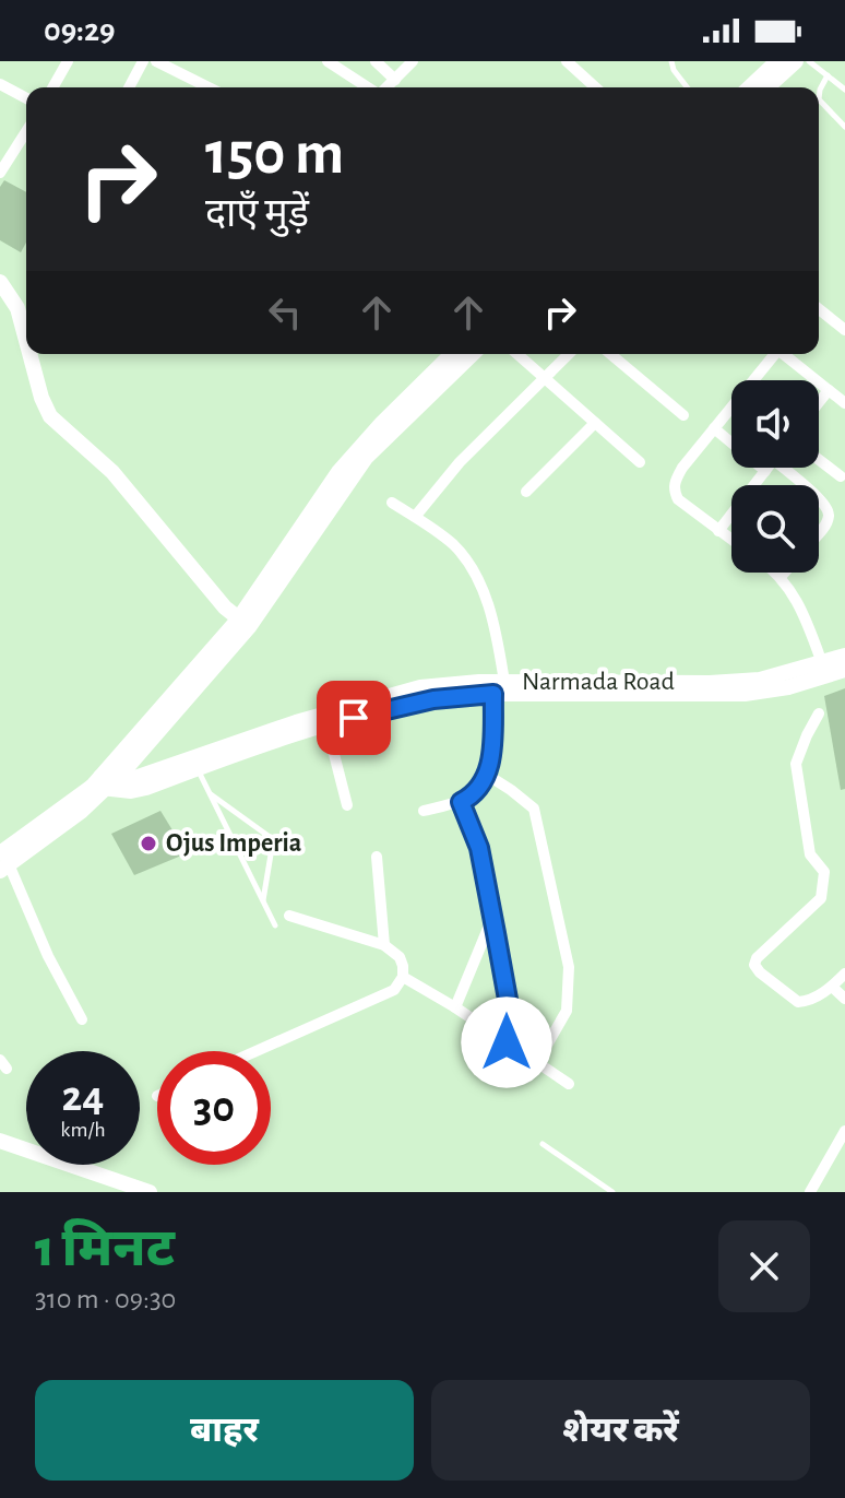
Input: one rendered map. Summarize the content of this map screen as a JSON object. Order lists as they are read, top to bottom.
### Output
{
  "streets": {
    "street": ["Narmada Road"]
  },
  "places": ["Ojus Imperia"],
  "page": {
    "status": "09:29",
    "turn": ["150 m", "दाएँ मुड़ें"],
    "speed": "24 km/h",
    "limit": "30",
    "heading": ["1 मिनट", "310 m · 09:30"],
    "buttons": ["बाहर", "शेयर करें"]
  }
}
